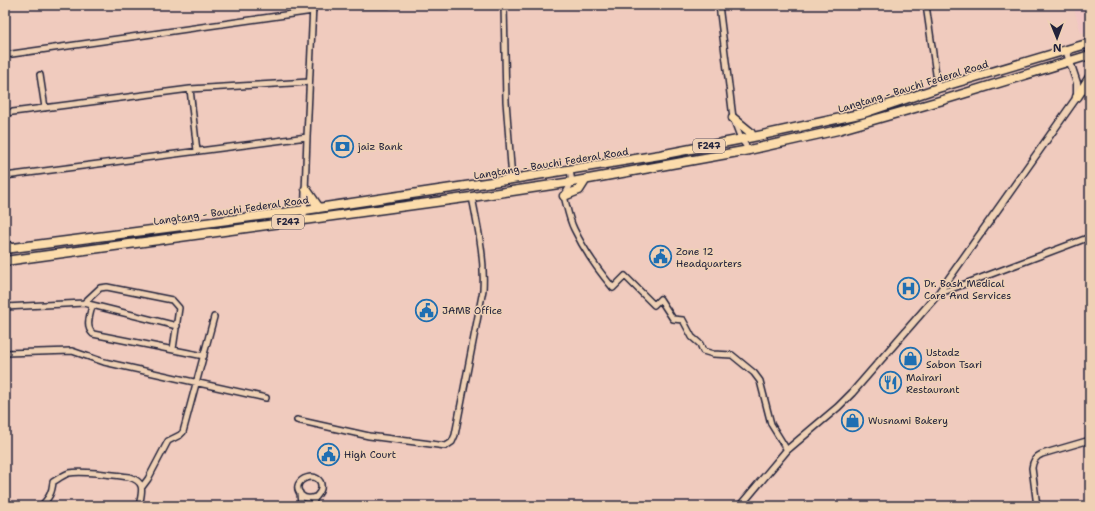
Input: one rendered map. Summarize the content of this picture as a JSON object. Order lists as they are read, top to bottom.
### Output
{
  "streets": {
    "main road": ["Langtang - Bauchi Federal Road", "F247"]
  },
  "places": {
    "bank": ["jaiz Bank"],
    "public building": ["Zone 12 Headquarters", "JAMB Office", "High Court"],
    "hospital": ["Dr. Bash Medical Care And Services"],
    "shop": ["Ustadz Sabon Tsari", "Wusnami Bakery"],
    "restaurant": ["Mairari Restaurant"]
  },
  "north": "bottom"
}
